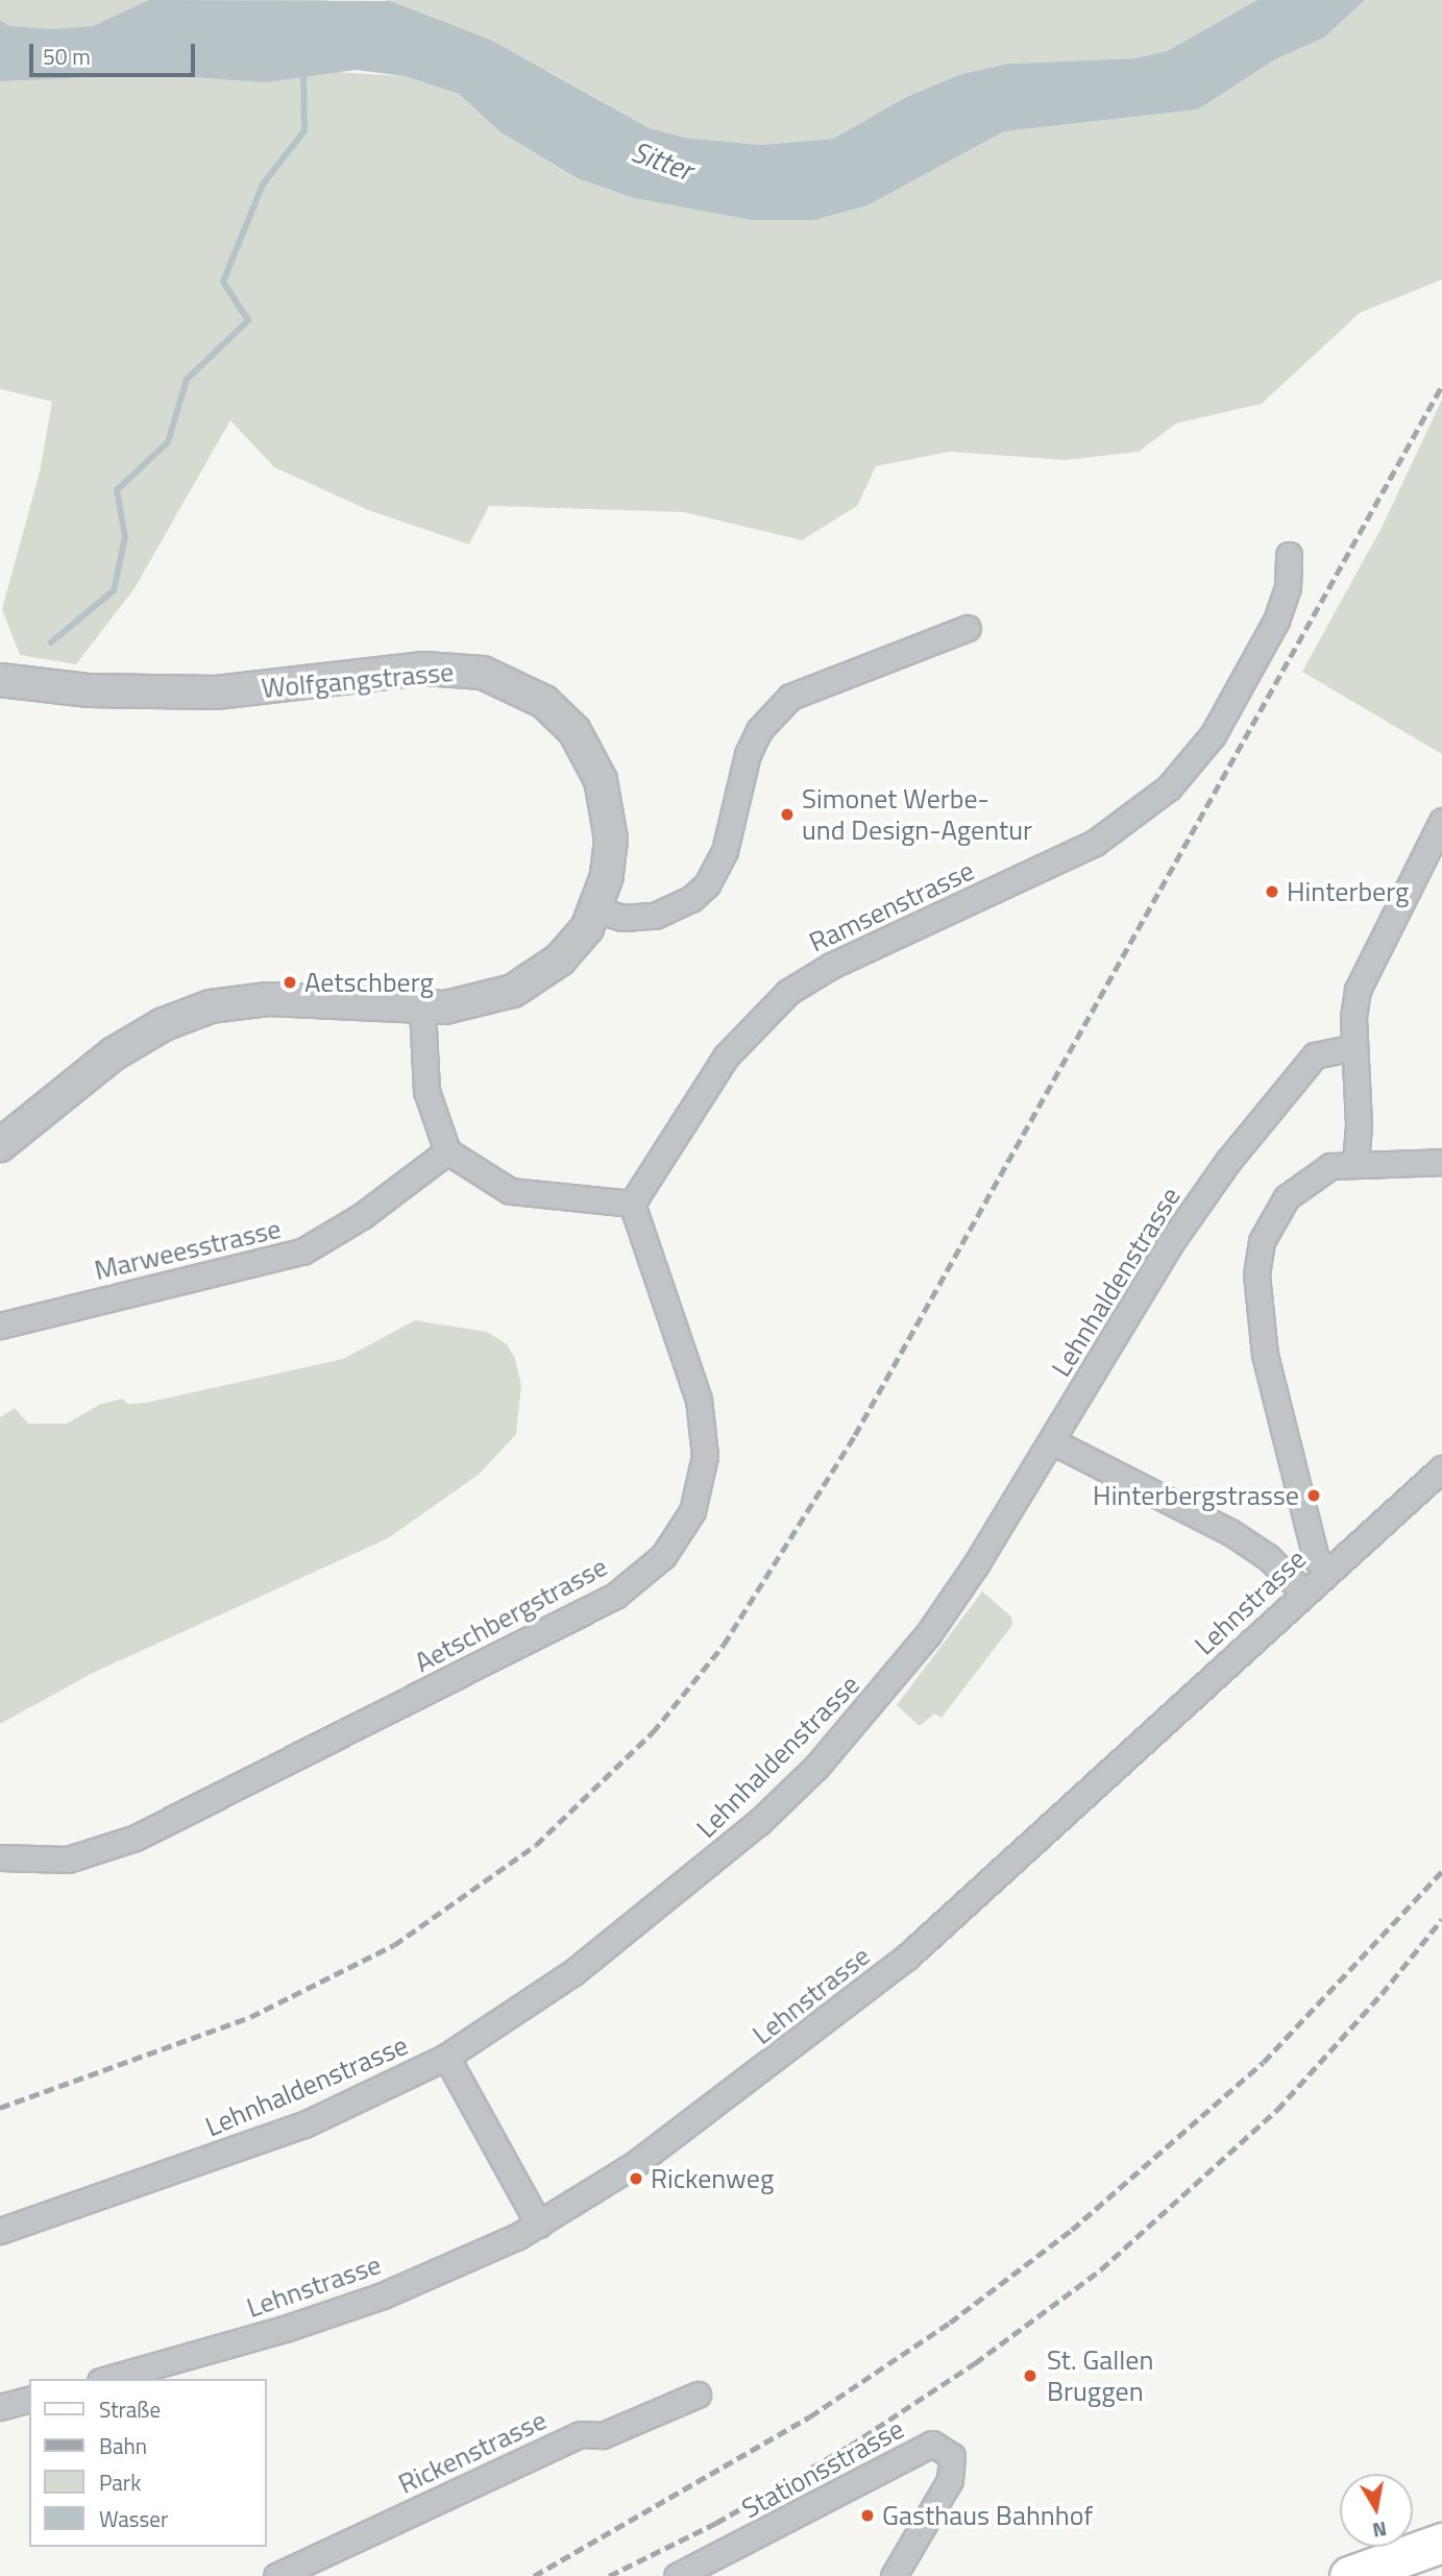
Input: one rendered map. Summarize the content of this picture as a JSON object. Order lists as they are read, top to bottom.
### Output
{
  "streets": {
    "street": [
      "Wolfgangstrasse",
      "Ramsenstrasse",
      "Marweesstrasse",
      "Lehnhaldenstrasse",
      "Lehnstrasse",
      "Aetschbergstrasse",
      "Rickenstrasse",
      "Stationsstrasse"
    ]
  },
  "crossings": [
    ["Ramsenstrasse", "Aetschbergstrasse"]
  ],
  "water": ["Sitter"],
  "places": [
    "Simonet Werbe- und Design-Agentur",
    "Hinterberg",
    "Aetschberg",
    "Hinterbergstrasse",
    "Rickenweg",
    "St. Gallen Bruggen",
    "Gasthaus Bahnhof"
  ],
  "legend": [
    "Straße",
    "Bahn",
    "Park",
    "Wasser"
  ],
  "scale_bar": "50 m",
  "north": "bottom"
}
